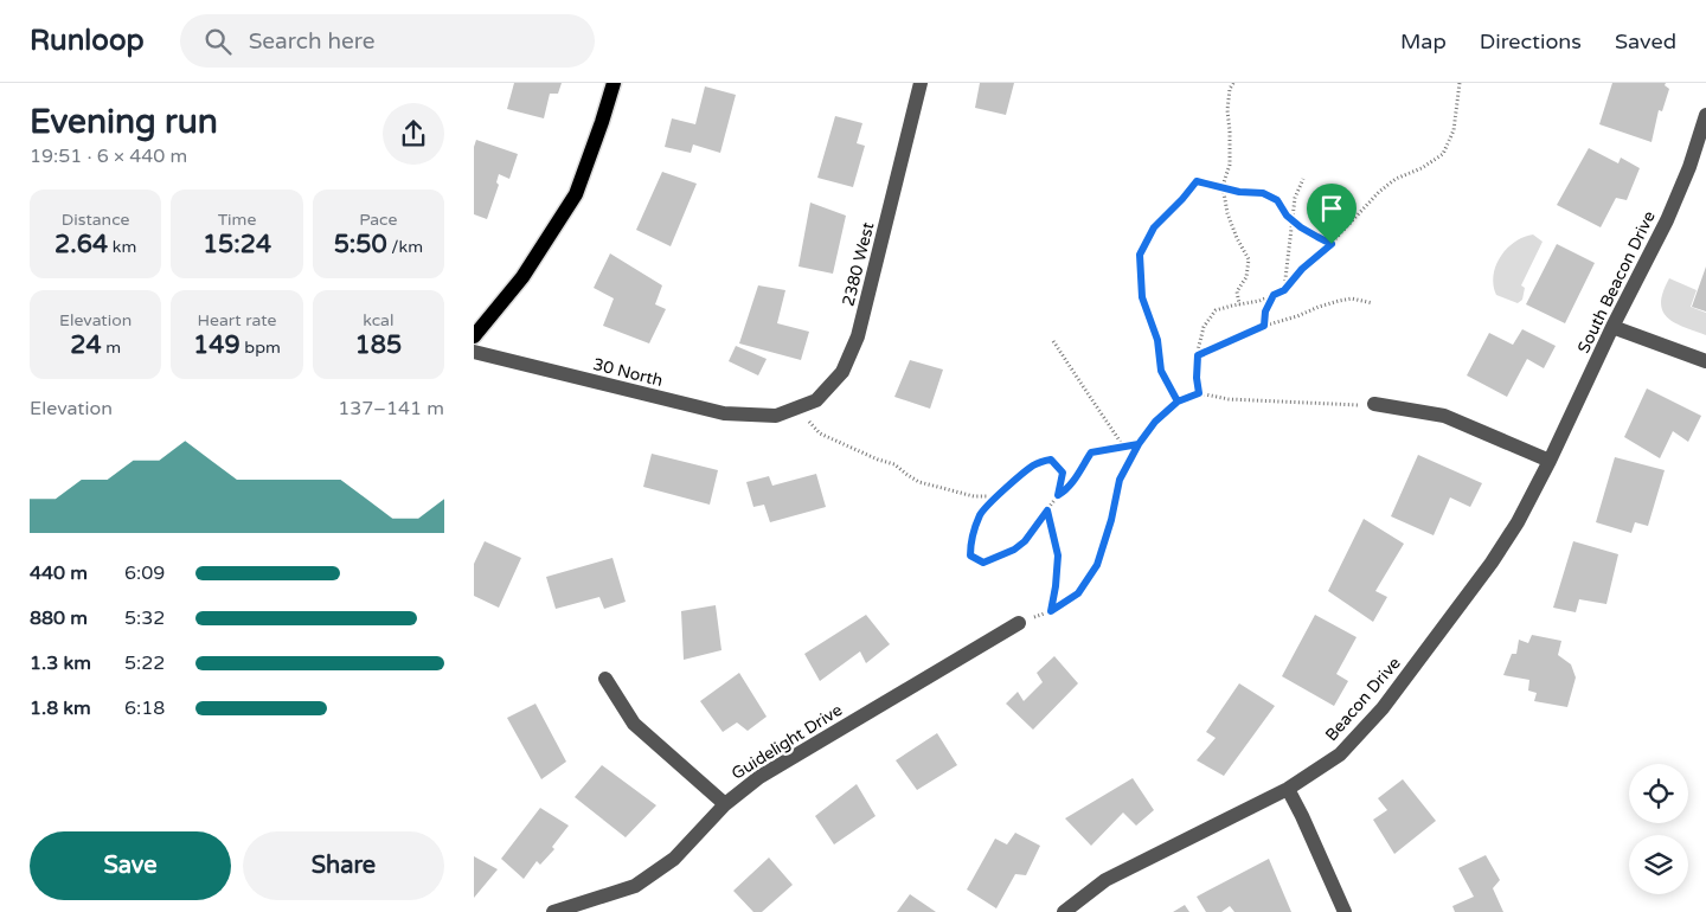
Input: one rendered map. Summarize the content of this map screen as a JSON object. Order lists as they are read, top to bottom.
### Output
{
  "streets": {
    "street": [
      "2380 West",
      "South Beacon Drive",
      "30 North",
      "Beacon Drive",
      "Guidelight Drive"
    ]
  },
  "crossings": [
    ["2380 West", "30 North"],
    ["South Beacon Drive", "Beacon Drive"]
  ],
  "page": {
    "header": "Runloop",
    "search": "Search here",
    "nav": ["Map", "Directions", "Saved"],
    "heading": ["Evening run", "19:51 · 6 × 440 m"],
    "stats": [
      ["Distance", "2.64 km"],
      ["Time", "15:24"],
      ["Pace", "5:50 /km"],
      ["Elevation", "24 m"],
      ["Heart rate", "149 bpm"],
      ["kcal", "185"]
    ],
    "chart": ["Elevation", "137–141 m"],
    "list": [
      {
        "name": "440 m",
        "note": "6:09"
      },
      {
        "name": "880 m",
        "note": "5:32"
      },
      {
        "name": "1.3 km",
        "note": "5:22"
      },
      {
        "name": "1.8 km",
        "note": "6:18"
      }
    ],
    "buttons": ["Save", "Share"]
  }
}
